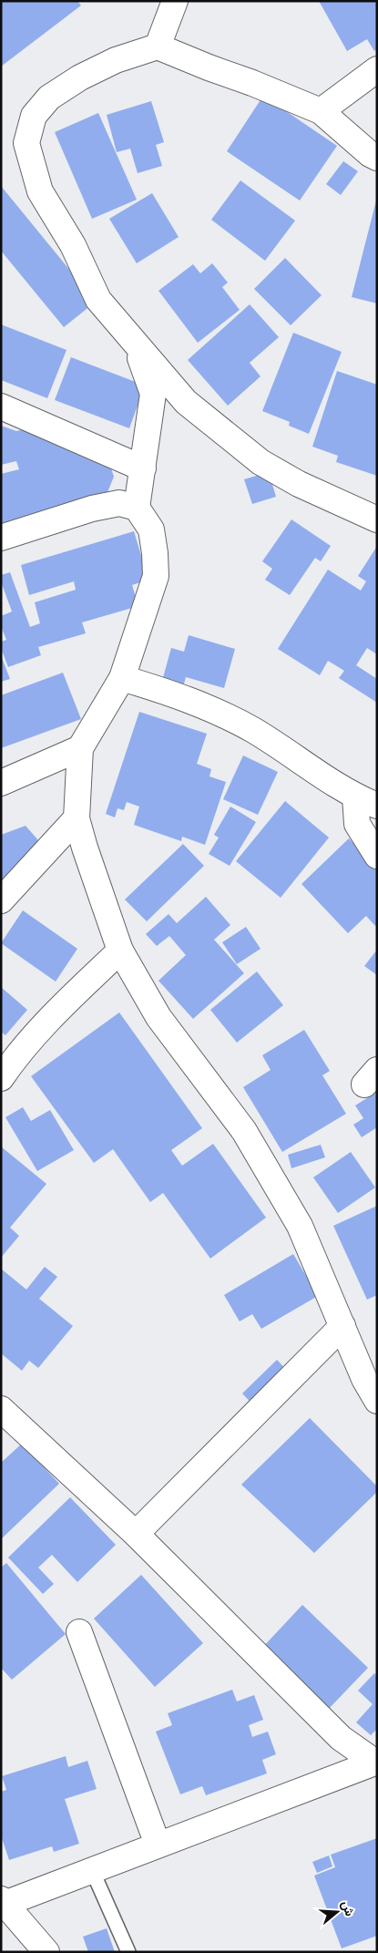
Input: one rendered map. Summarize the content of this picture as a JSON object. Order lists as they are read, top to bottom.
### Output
{
  "north": "right"
}
